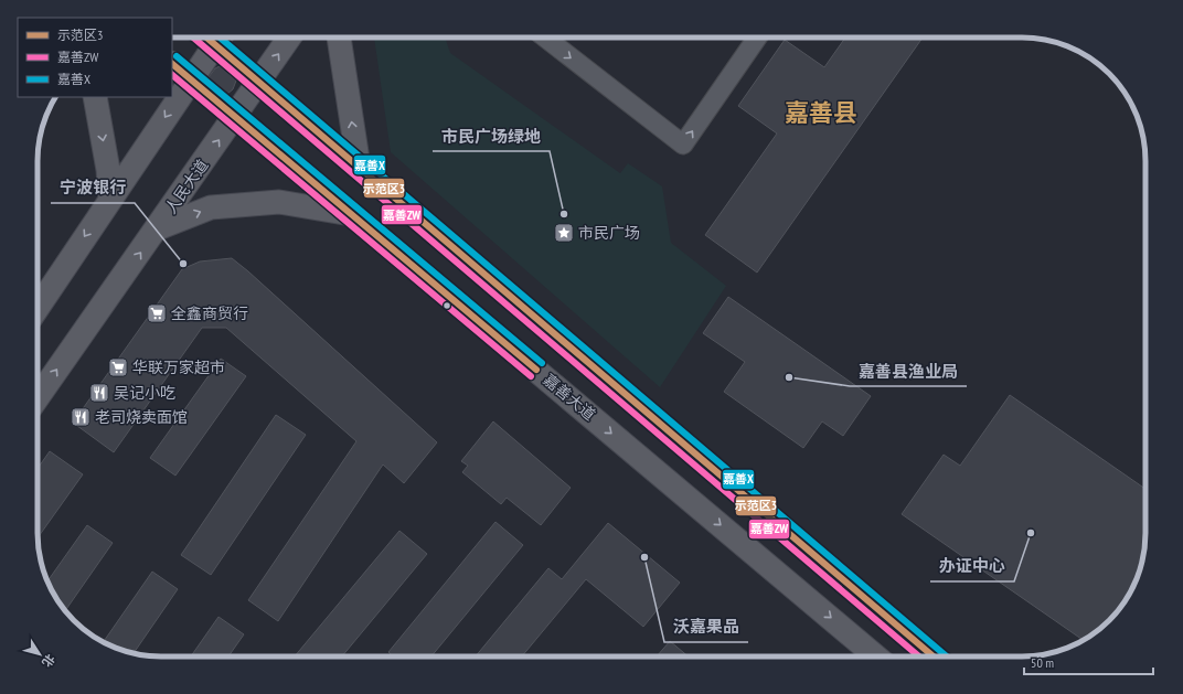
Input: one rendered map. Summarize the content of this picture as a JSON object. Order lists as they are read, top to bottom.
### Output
{
  "streets": {
    "main road": ["人民大道", "嘉善大道"]
  },
  "crossings": [
    ["人民大道", "嘉善大道"]
  ],
  "districts": ["嘉善县"],
  "places": {
    "other": [
      "市民广场绿地",
      "宁波银行",
      "嘉善县渔业局",
      "办证中心",
      "沃嘉果品"
    ],
    "place": ["市民广场"],
    "supermarket": ["全鑫商贸行", "华联万家超市"],
    "restaurant": ["吴记小吃", "老司烧卖面馆"]
  },
  "lines": ["transit line 示范区3", "transit line 嘉善ZW", "transit line 嘉善X"],
  "legend": ["示范区3", "嘉善ZW", "嘉善X"],
  "scale_bar": "50 m",
  "north": "bottom right"
}
